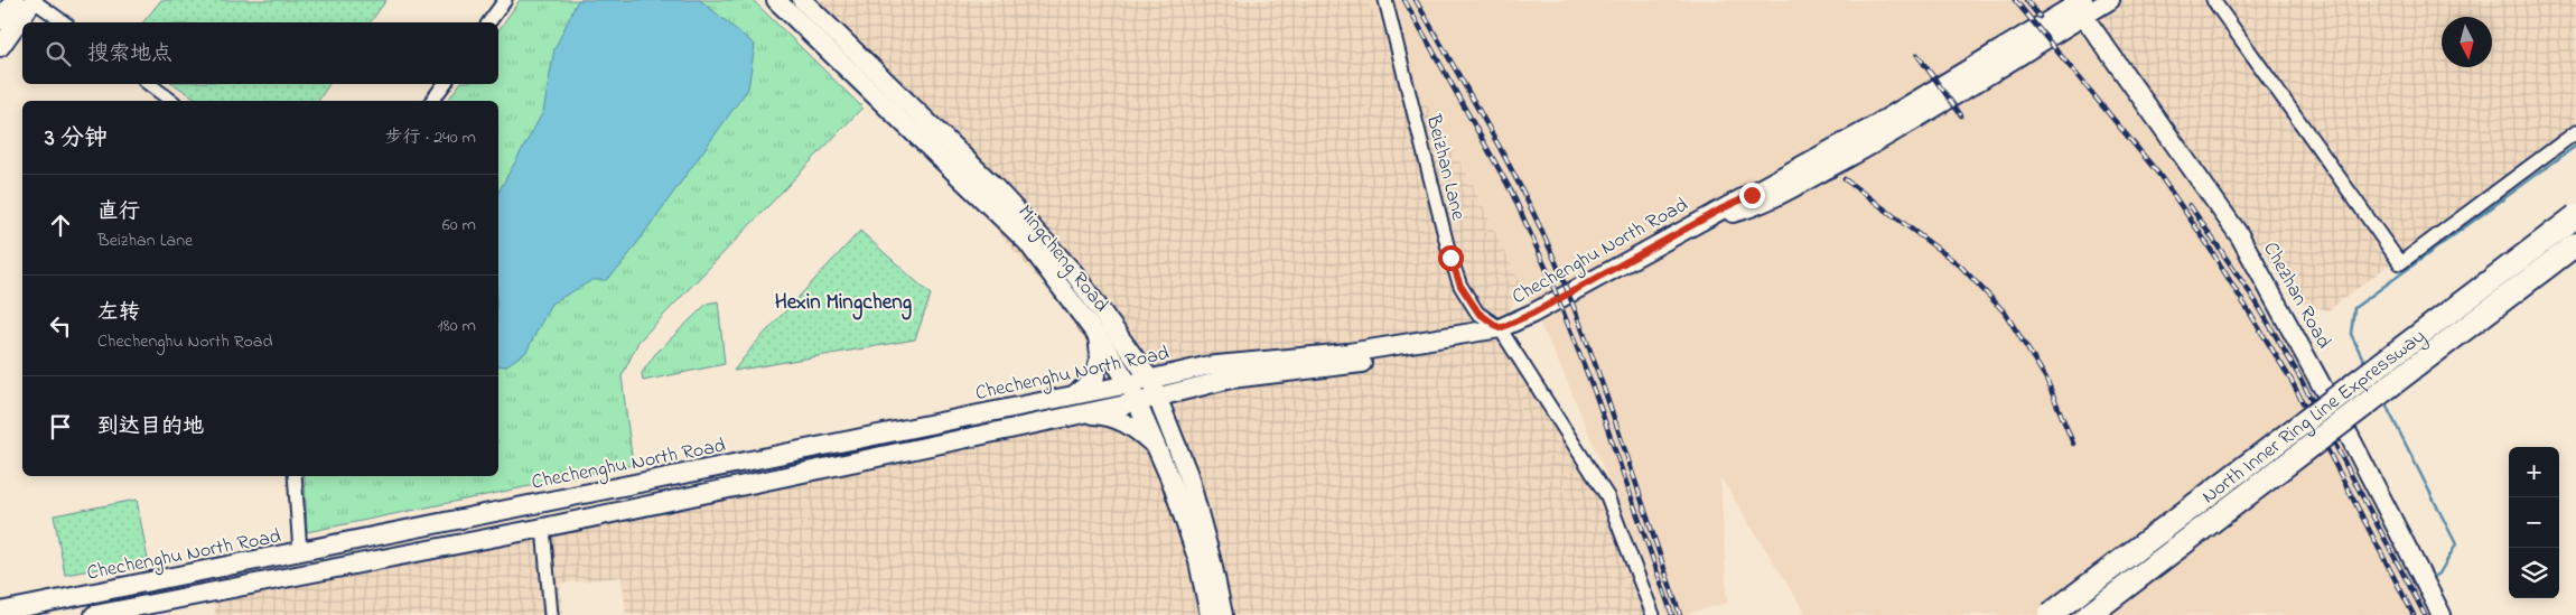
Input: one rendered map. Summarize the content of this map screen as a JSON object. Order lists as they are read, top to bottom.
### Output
{
  "streets": {
    "highway": ["North Inner Ring Line Expressway"],
    "main road": ["Chechenghu North Road", "Mingcheng Road", "Chezhan Road"],
    "street": ["Beizhan Lane"]
  },
  "crossings": [
    ["Beizhan Lane", "Chechenghu North Road"],
    ["Chechenghu North Road", "Mingcheng Road"],
    ["Chechenghu North Road", "Chezhan Road"]
  ],
  "districts": ["Hexin Mingcheng"],
  "north": "bottom",
  "page": {
    "search": "搜索地点",
    "heading": ["3 分钟", "步行 · 240 m"],
    "list": [
      ["直行", "Beizhan Lane", "60 m"],
      ["左转", "Chechenghu North Road", "180 m"],
      "到达目的地"
    ],
    "map_buttons": ["+", "−"]
  }
}
